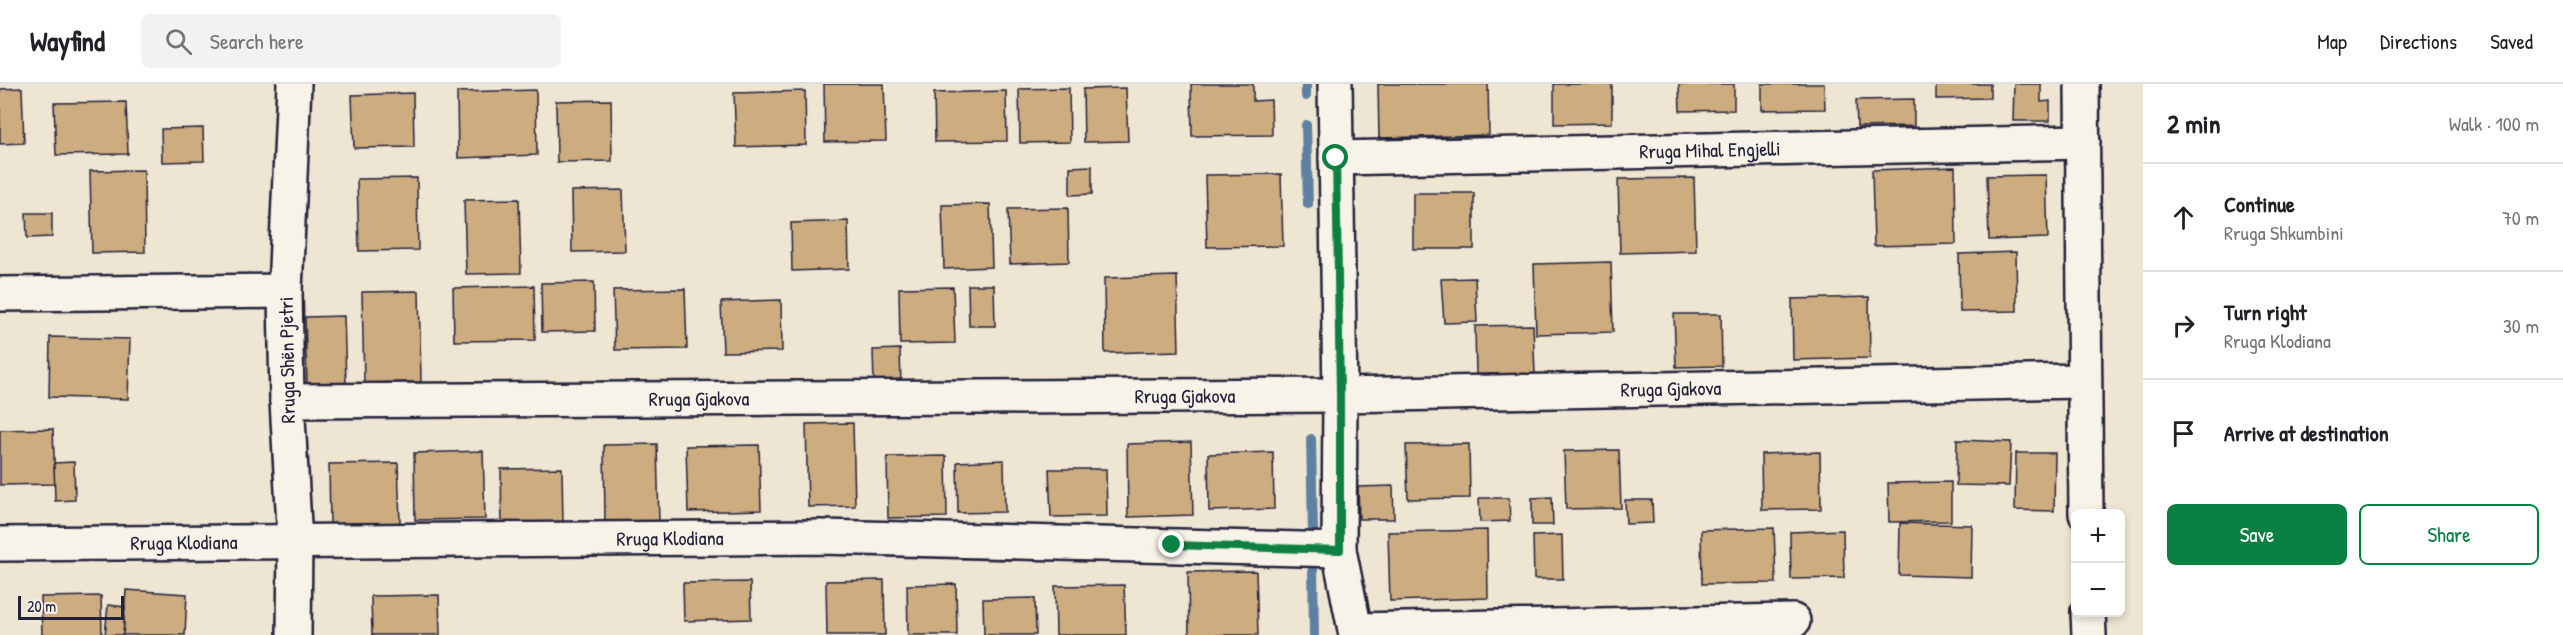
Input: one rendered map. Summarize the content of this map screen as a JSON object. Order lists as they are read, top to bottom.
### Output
{
  "streets": {
    "street": [
      "Rruga Mihal Engjelli",
      "Rruga Shën Pjetri",
      "Rruga Gjakova",
      "Rruga Klodiana"
    ]
  },
  "crossings": [
    ["Rruga Shën Pjetri", "Rruga Gjakova"],
    ["Rruga Shën Pjetri", "Rruga Klodiana"]
  ],
  "scale_bar": "20 m",
  "page": {
    "header": "Wayfind",
    "search": "Search here",
    "nav": ["Map", "Directions", "Saved"],
    "heading": ["2 min", "Walk · 100 m"],
    "list": [
      ["Continue", "Rruga Shkumbini", "70 m"],
      ["Turn right", "Rruga Klodiana", "30 m"],
      "Arrive at destination"
    ],
    "buttons": ["Save", "Share"],
    "map_buttons": ["+", "−"],
    "scale": "20 m"
  }
}
